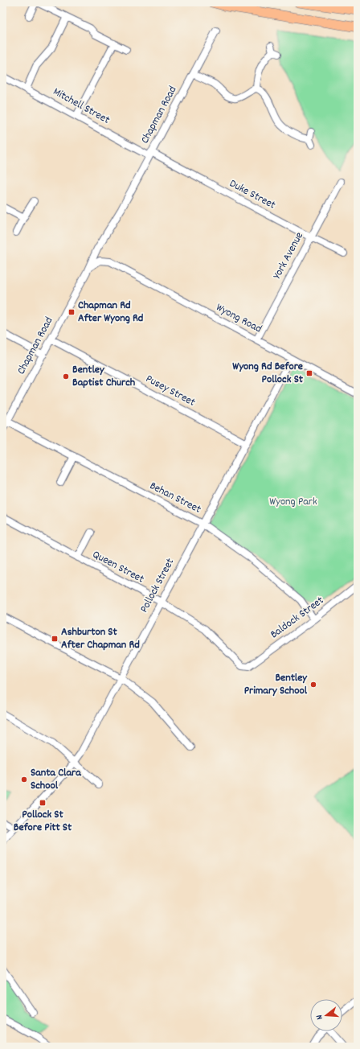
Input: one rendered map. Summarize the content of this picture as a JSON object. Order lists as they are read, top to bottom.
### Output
{
  "streets": {
    "street": [
      "Mitchell Street",
      "Chapman Road",
      "Duke Street",
      "York Avenue",
      "Wyong Road",
      "Pusey Street",
      "Behan Street",
      "Queen Street",
      "Pollock Street",
      "Baldock Street"
    ]
  },
  "crossings": [
    ["Mitchell Street", "Chapman Road"],
    ["Mitchell Street", "Duke Street"],
    ["Chapman Road", "Duke Street"],
    ["Chapman Road", "Wyong Road"],
    ["Chapman Road", "Pusey Street"],
    ["Chapman Road", "Behan Street"],
    ["Duke Street", "York Avenue"],
    ["York Avenue", "Wyong Road"],
    ["Wyong Road", "Pollock Street"],
    ["Pusey Street", "Pollock Street"],
    ["Behan Street", "Pollock Street"],
    ["Behan Street", "Baldock Street"],
    ["Queen Street", "Pollock Street"],
    ["Queen Street", "Baldock Street"]
  ],
  "parks": ["Wyong Park"],
  "places": {
    "transit": [
      "Chapman Rd After Wyong Rd",
      "Wyong Rd Before Pollock St",
      "Ashburton St After Chapman Rd",
      "Pollock St Before Pitt St"
    ],
    "other": ["Bentley Baptist Church", "Bentley Primary School", "Santa Clara School"]
  },
  "north": "left"
}
